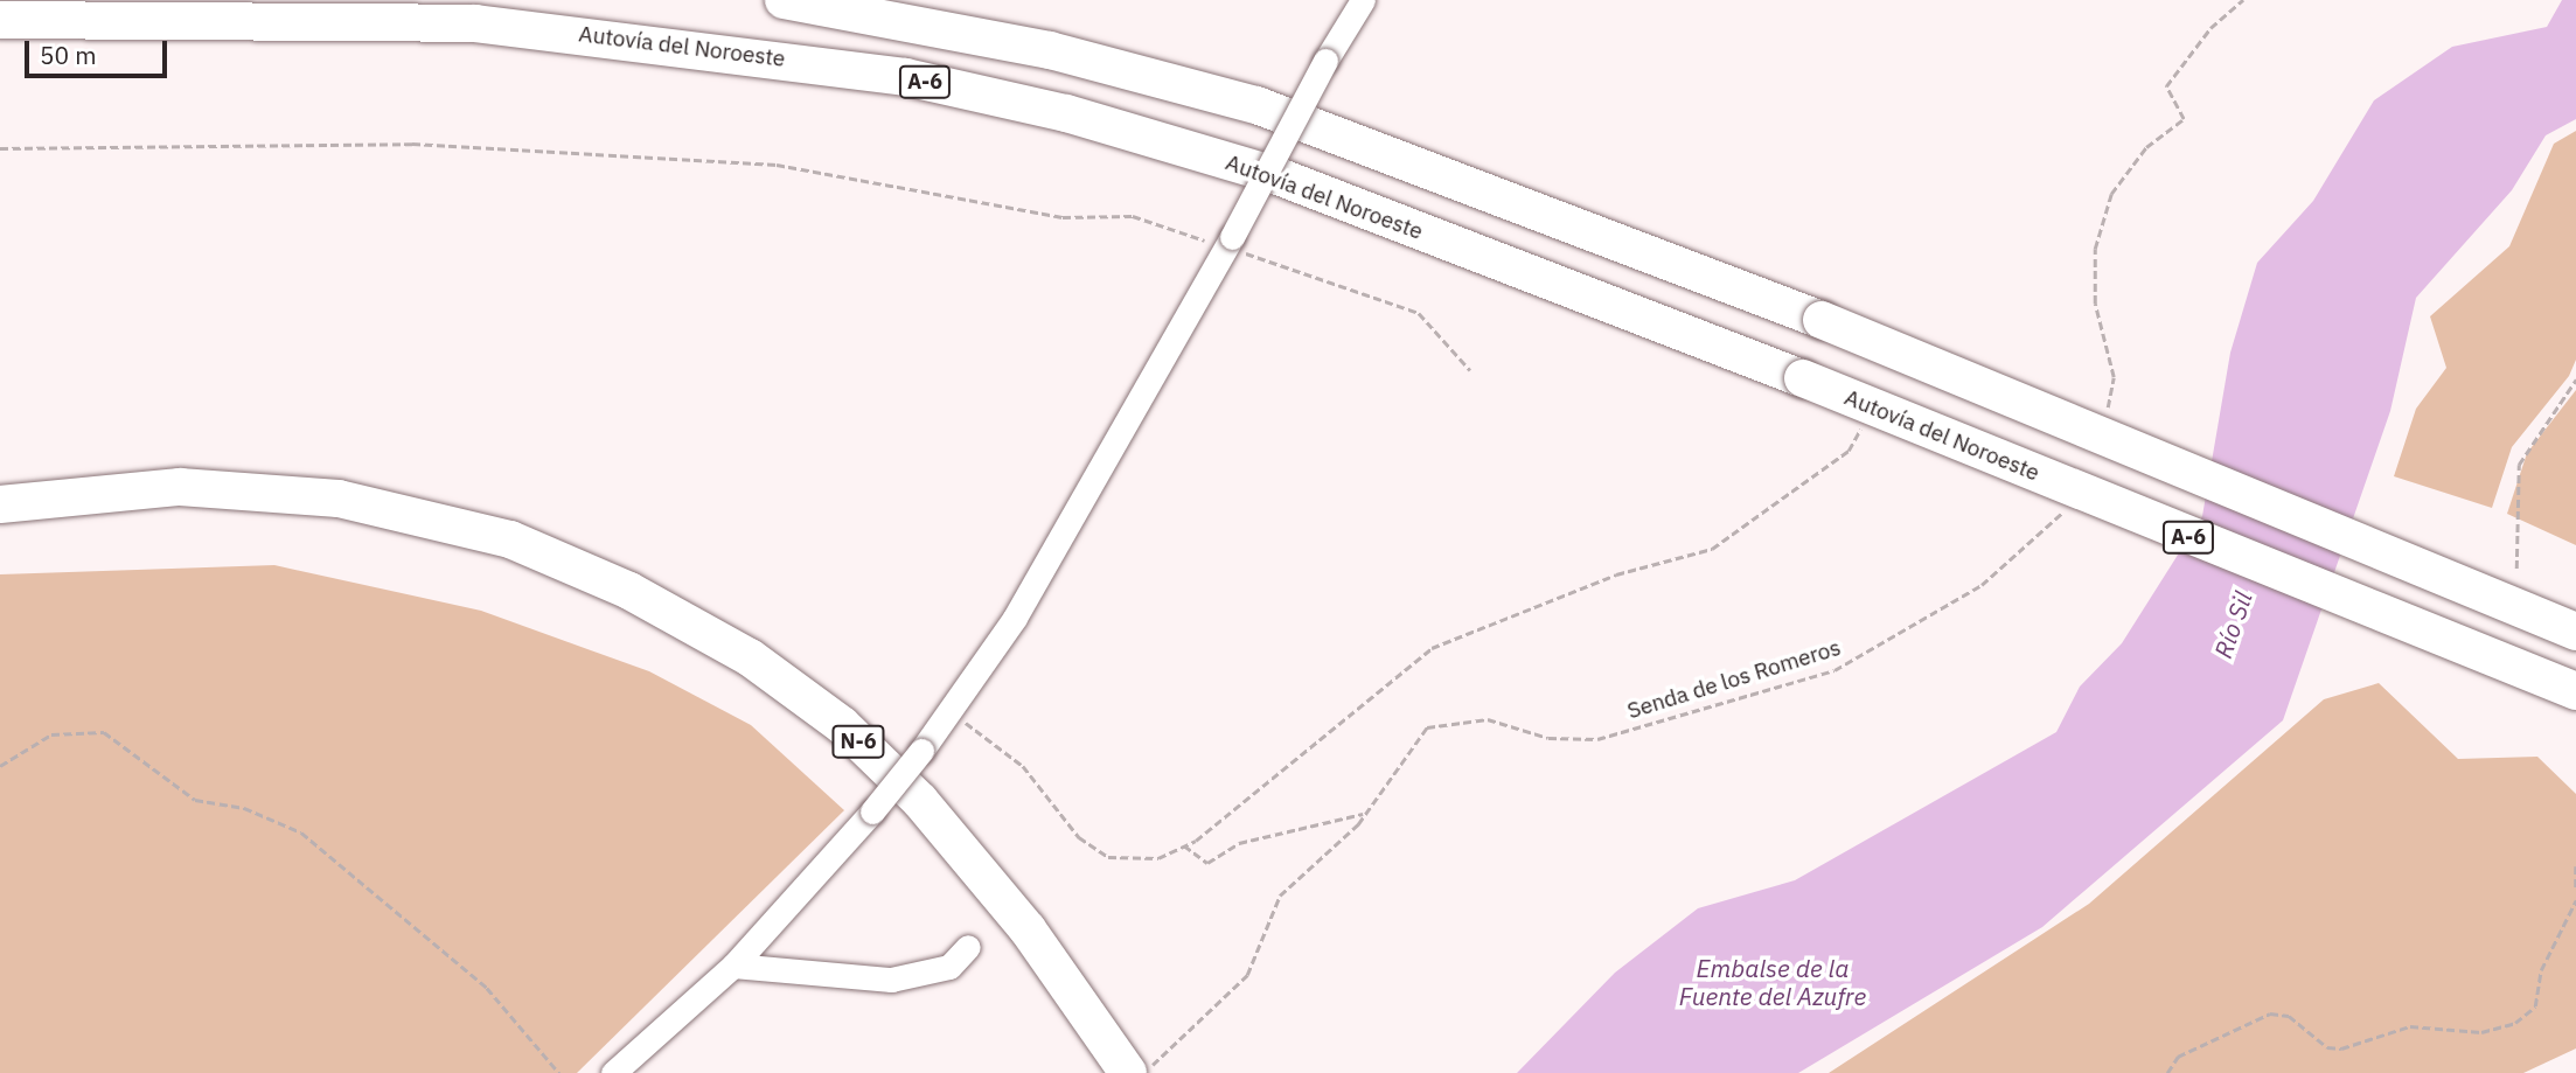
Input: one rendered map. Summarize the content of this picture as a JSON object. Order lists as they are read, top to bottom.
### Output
{
  "streets": {
    "highway": ["Autovía del Noroeste", "A-6", "N-6"],
    "path": ["Senda de los Romeros"]
  },
  "crossings": [
    ["Senda de los Romeros", "N-6"]
  ],
  "water": ["Río Sil", "Embalse de la Fuente del Azufre"],
  "scale_bar": "50 m"
}
